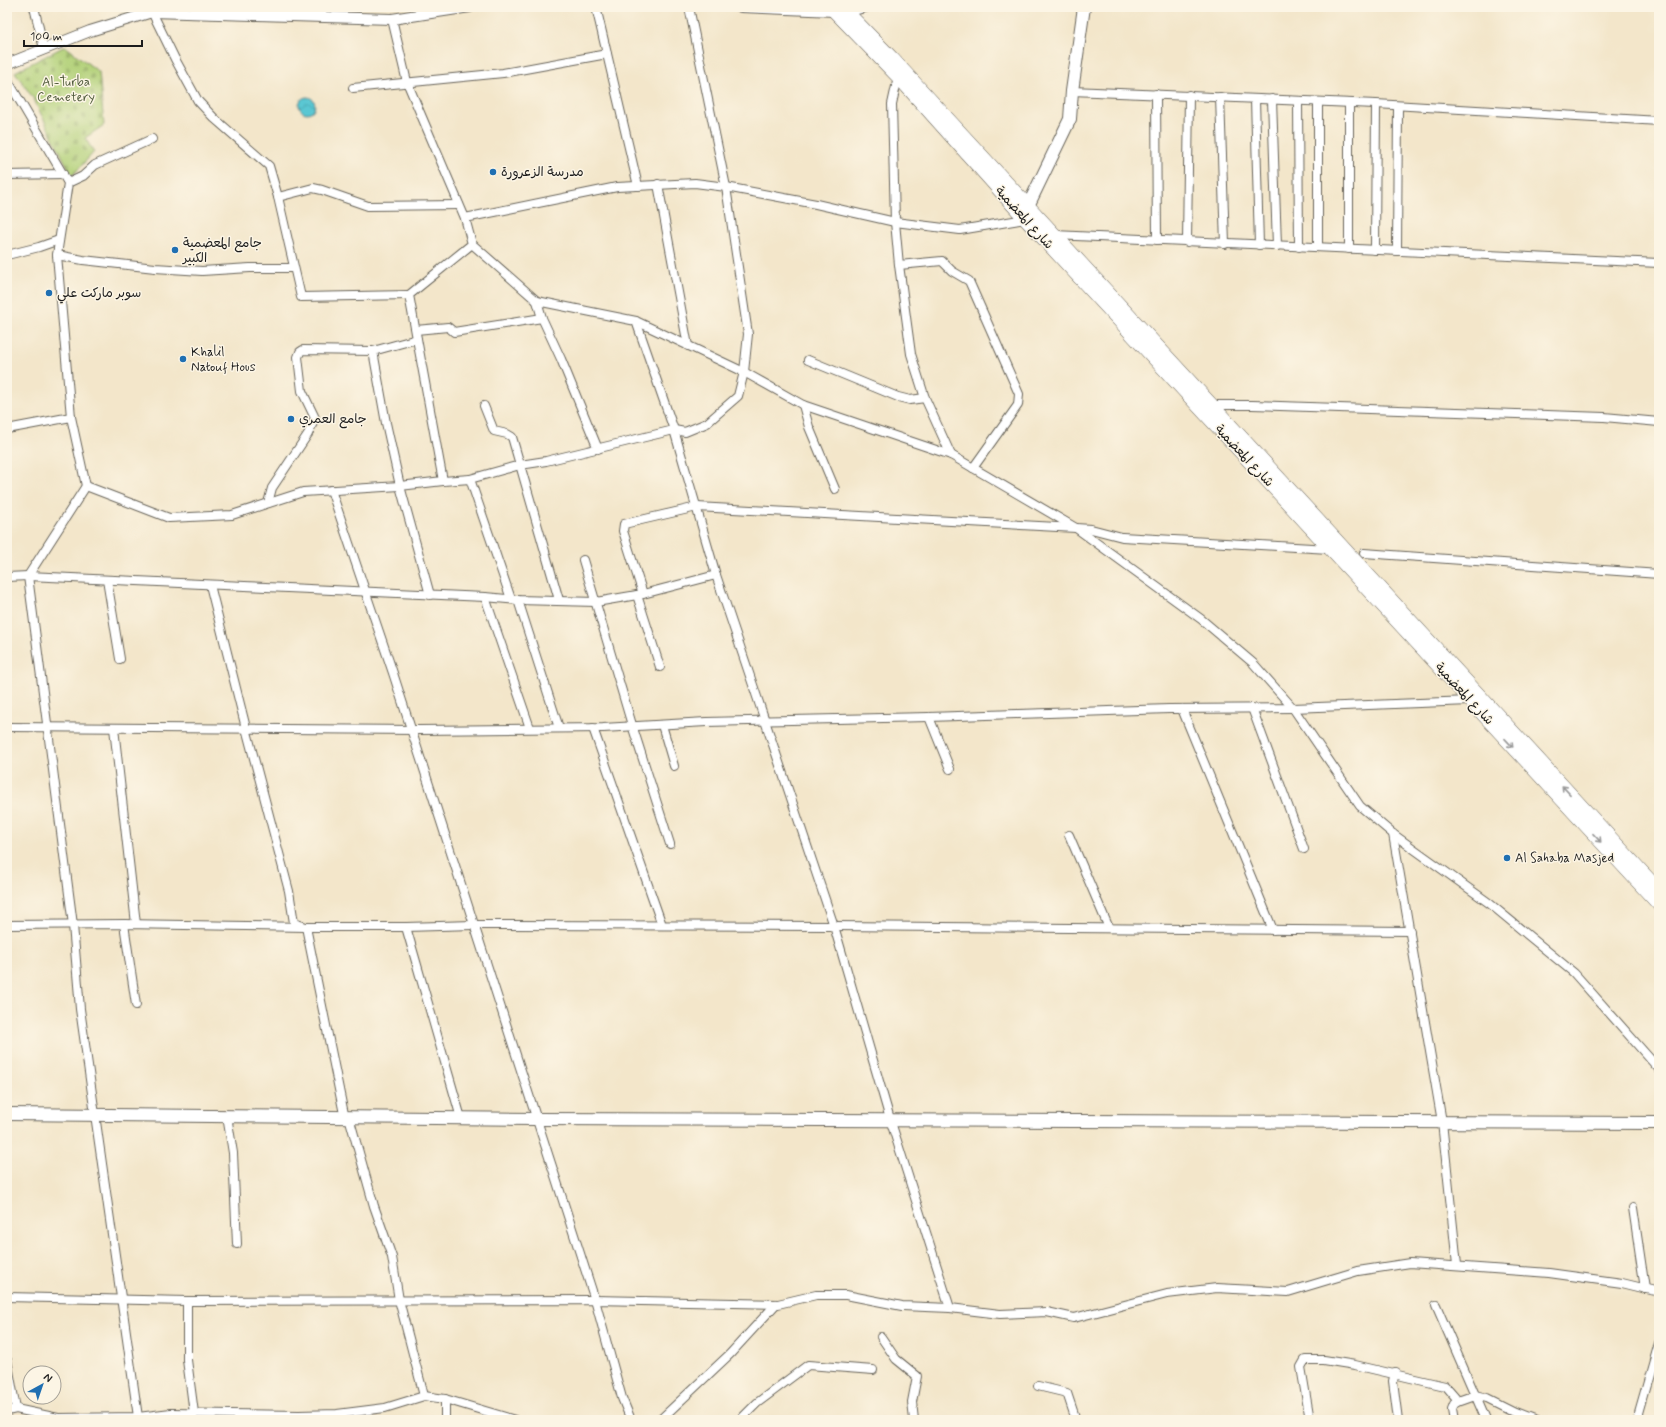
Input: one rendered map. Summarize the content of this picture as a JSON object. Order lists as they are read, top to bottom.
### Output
{
  "streets": {
    "main road": ["شارع المعضمية"]
  },
  "parks": ["Al-Turba Cemetery"],
  "places": [
    "مدرسة الزعرورة",
    "جامع المعضمية الكبير",
    "سوبر ماركت علي",
    "Khalil Natouf Hous",
    "جامع العمري",
    "Al Sahaba Masjed"
  ],
  "scale_bar": "100 m",
  "north": "top right"
}
